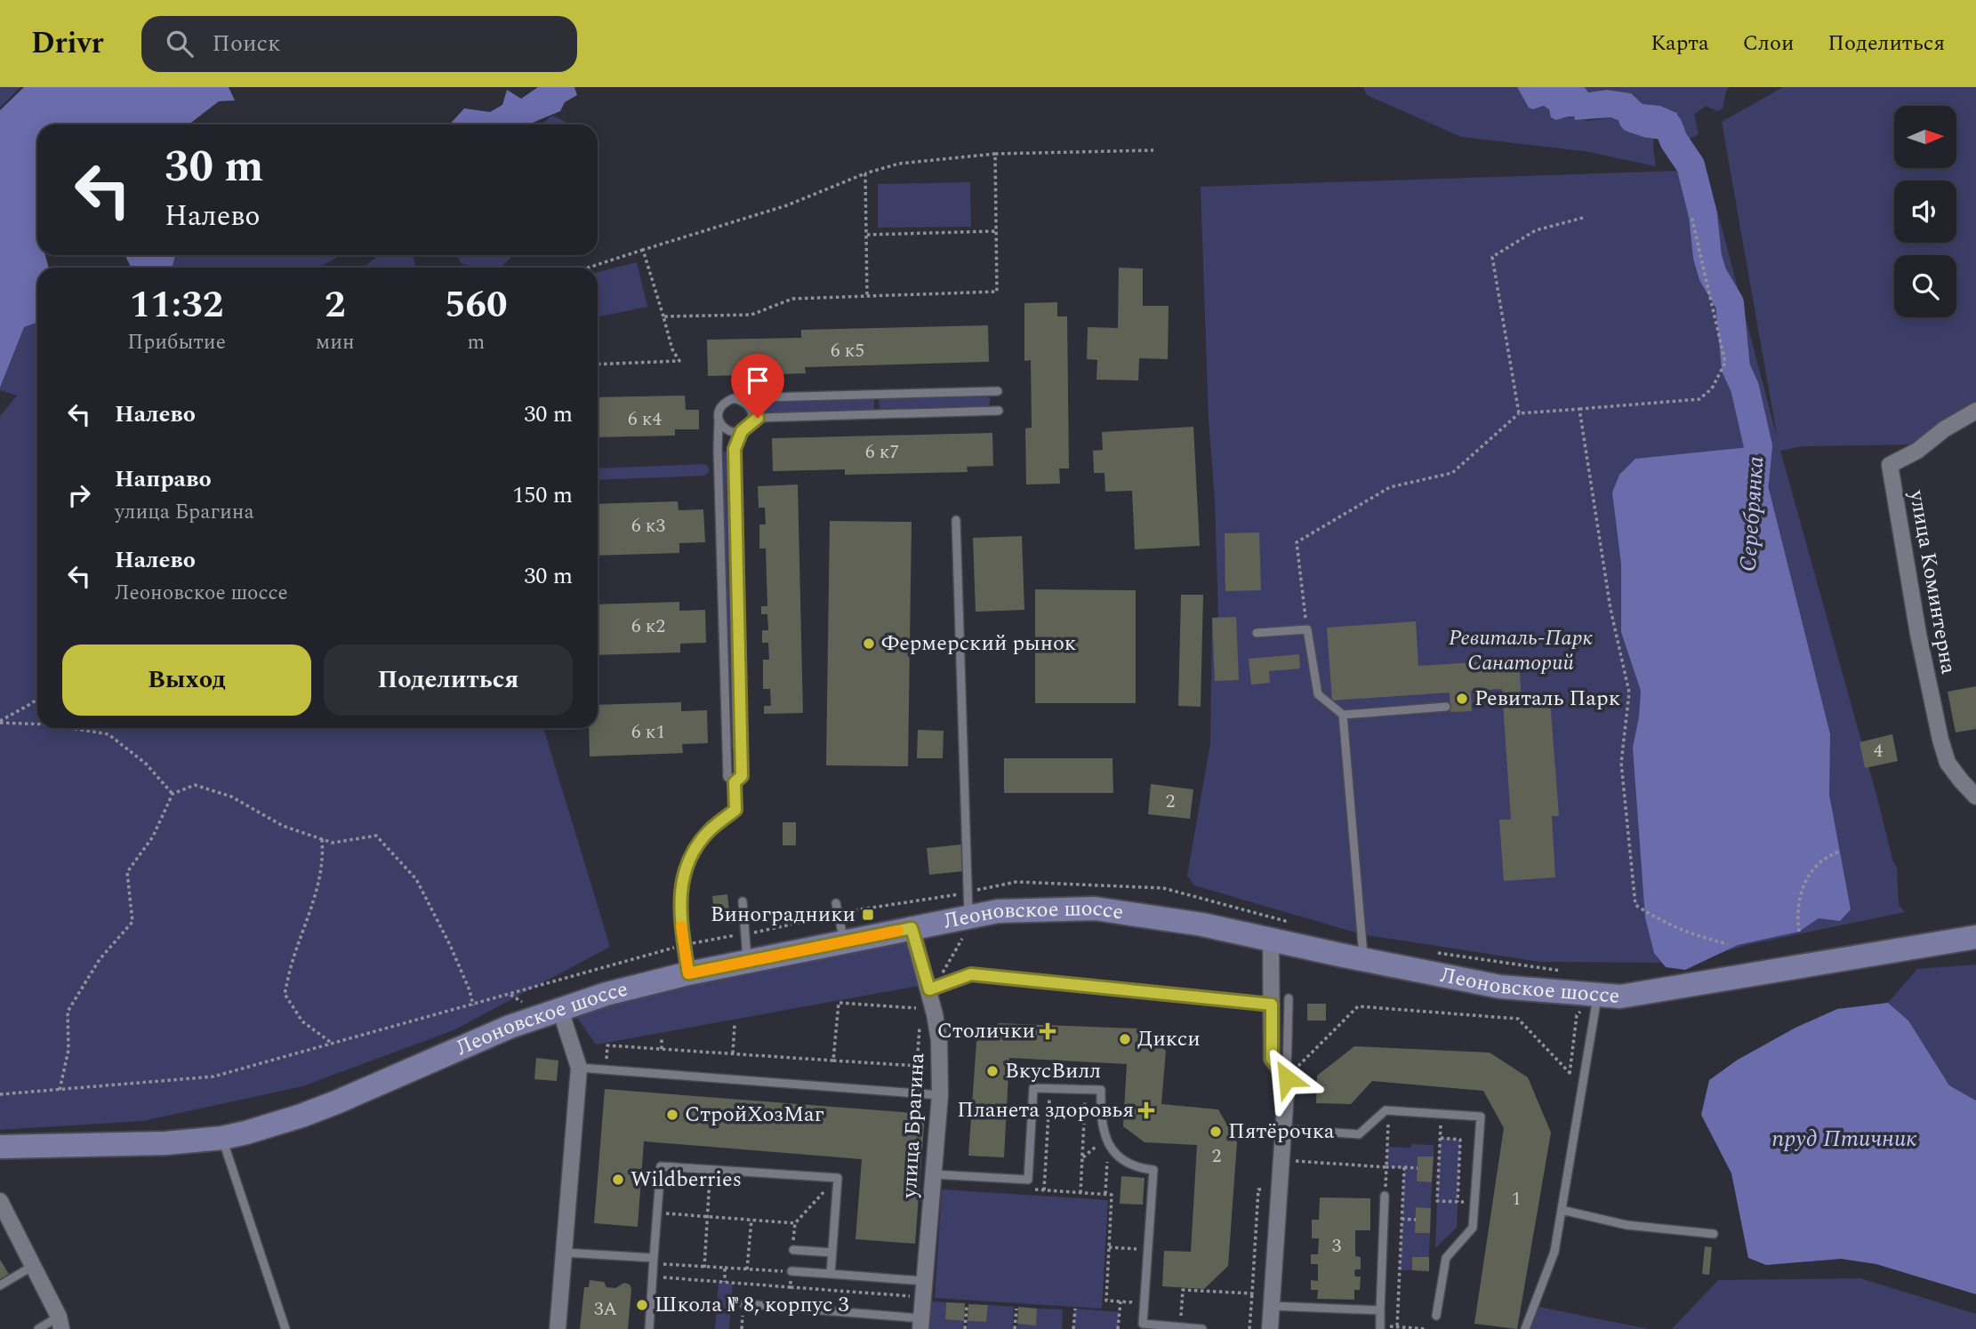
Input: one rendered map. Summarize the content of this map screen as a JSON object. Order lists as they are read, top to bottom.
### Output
{
  "streets": {
    "main road": ["Леоновское шоссе"],
    "street": ["улица Коминтерна", "улица Брагина"]
  },
  "crossings": [
    ["Леоновское шоссе", "улица Брагина"]
  ],
  "water": ["Серебрянка", "пруд Птичник"],
  "parks": ["Ревиталь-Парк Санаторий"],
  "places": {
    "other": [
      "Фермерский рынок",
      "Ревиталь Парк",
      "Дикси",
      "ВкусВилл",
      "СтройХозМаг",
      "Пятёрочка",
      "Wildberries",
      "Школа № 8, корпус 3"
    ],
    "transit": ["Виноградники"],
    "health": ["Столички", "Планета здоровья"]
  },
  "house_numbers": [
    "6 к5",
    "6 к4",
    "6 к7",
    "6 к3",
    "6 к2",
    "6 к1",
    "4",
    "2",
    "2",
    "1",
    "3",
    "3А"
  ],
  "north": "right",
  "page": {
    "header": "Drivr",
    "search": "Поиск",
    "nav": ["Карта", "Слои", "Поделиться"],
    "turn": ["30 m", "Налево"],
    "eta": [
      "11:32",
      "Прибытие",
      "2",
      "мин",
      "560",
      "m"
    ],
    "list": [
      {
        "name": "Налево",
        "value": "30 m"
      },
      {
        "name": "Направо",
        "note": "улица Брагина",
        "value": "150 m"
      },
      {
        "name": "Налево",
        "note": "Леоновское шоссе",
        "value": "30 m"
      }
    ],
    "buttons": ["Выход", "Поделиться"]
  }
}
